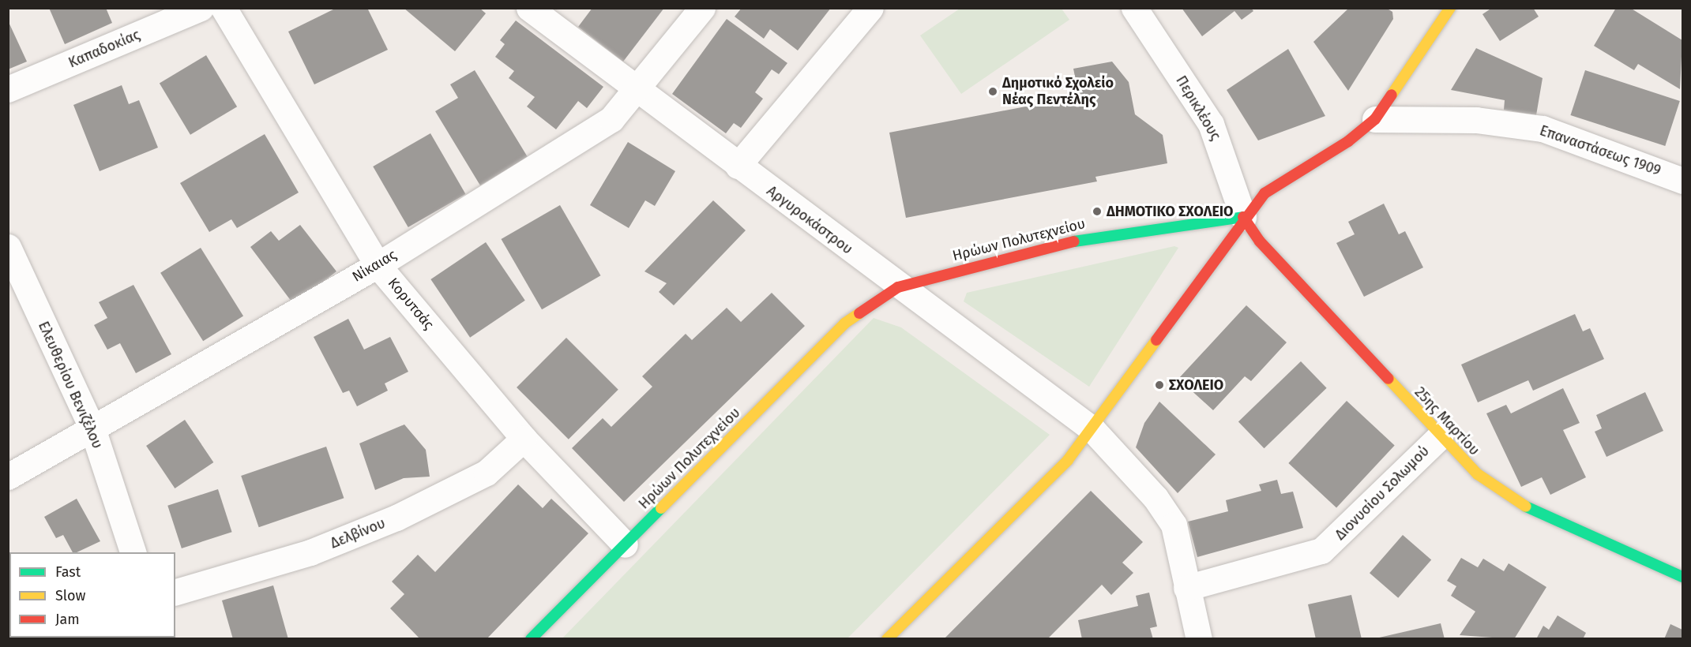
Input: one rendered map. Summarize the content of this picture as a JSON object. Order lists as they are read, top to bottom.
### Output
{
  "streets": {
    "main road": ["Ηρώων Πολυτεχνείου", "25ης Μαρτίου"],
    "street": [
      "Καπαδοκίας",
      "Περικλέους",
      "Επαναστάσεως 1909",
      "Αργυροκάστρου",
      "Νίκαιας",
      "Κορυτσάς",
      "Ελευθερίου Βενιζέλου",
      "Διονυσίου Σολωμού",
      "Δελβίνου"
    ]
  },
  "crossings": [
    ["Περικλέους", "Ηρώων Πολυτεχνείου"],
    ["Περικλέους", "25ης Μαρτίου"],
    ["Αργυροκάστρου", "Ηρώων Πολυτεχνείου"],
    ["Αργυροκάστρου", "Νίκαιας"],
    ["Αργυροκάστρου", "Διονυσίου Σολωμού"],
    ["Ηρώων Πολυτεχνείου", "Κορυτσάς"],
    ["Ηρώων Πολυτεχνείου", "25ης Μαρτίου"],
    ["Νίκαιας", "Κορυτσάς"],
    ["Νίκαιας", "Ελευθερίου Βενιζέλου"],
    ["Κορυτσάς", "Δελβίνου"],
    ["25ης Μαρτίου", "Διονυσίου Σολωμού"]
  ],
  "places": ["Δημοτικό Σχολείο Νέας Πεντέλης", "ΔΗΜΟΤΙΚΟ ΣΧΟΛΕΙΟ", "ΣΧΟΛΕΙΟ"],
  "legend": ["Fast", "Slow", "Jam"]
}
